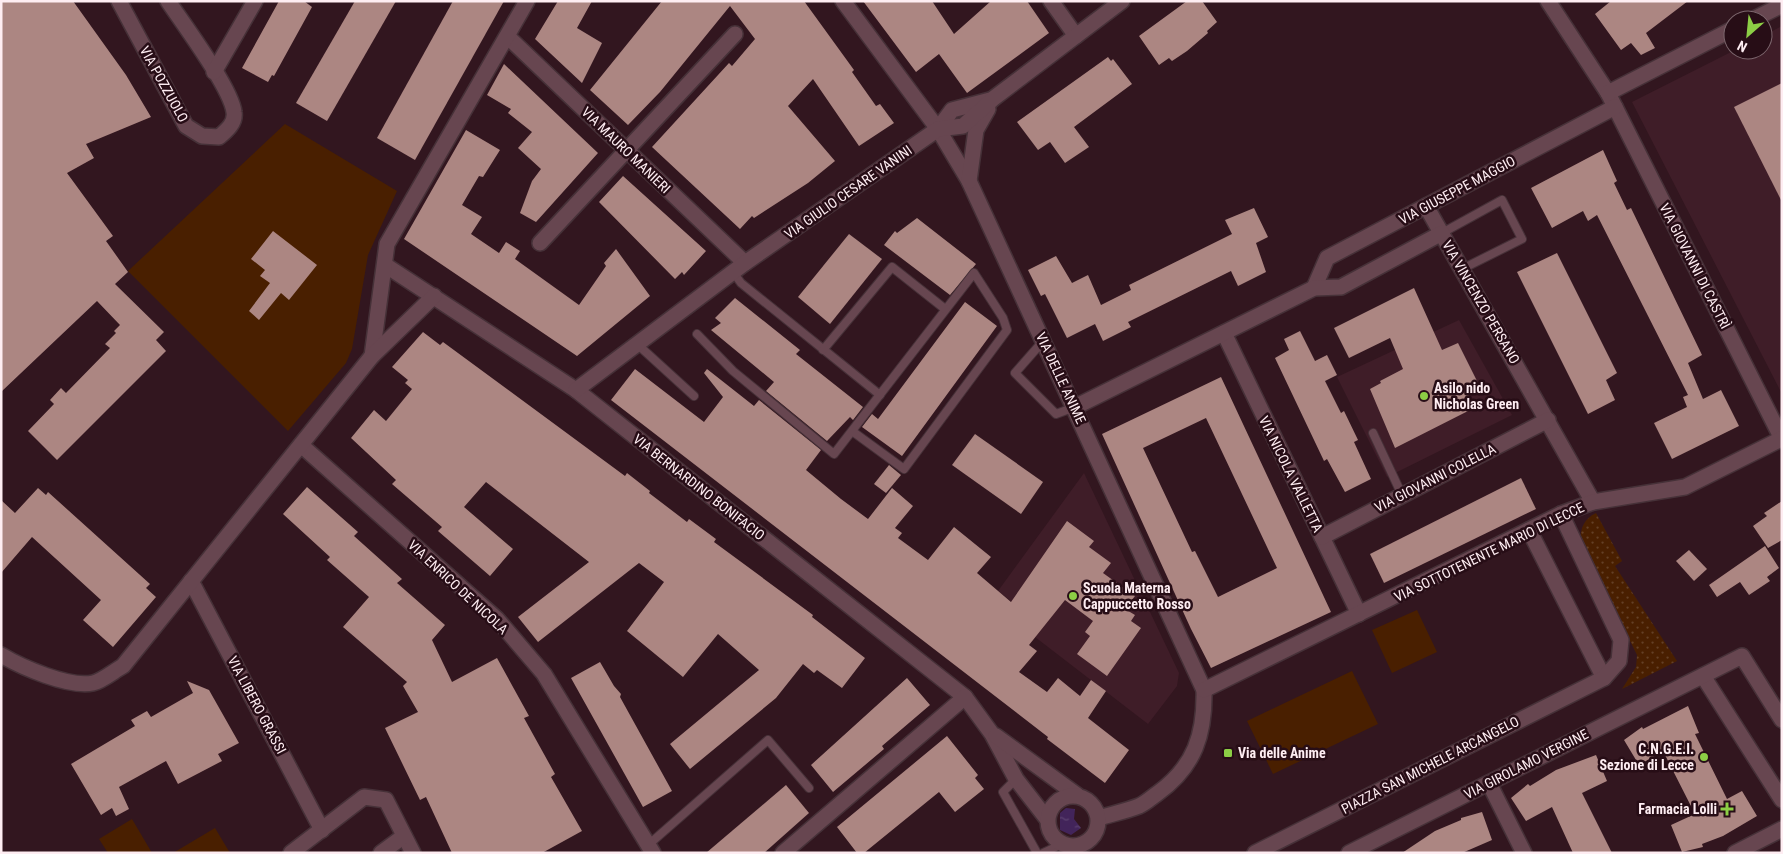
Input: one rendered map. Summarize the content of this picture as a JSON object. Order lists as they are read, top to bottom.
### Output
{
  "streets": {
    "street": [
      "VIA POZZUOLO",
      "VIA MAURO MANIERI",
      "VIA GIUSEPPE MAGGIO",
      "VIA GIULIO CESARE VANINI",
      "VIA GIOVANNI DI CASTRÌ",
      "VIA VINCENZO PERSANO",
      "VIA DELLE ANIME",
      "VIA NICOLA VALLETTA",
      "VIA GIOVANNI COLELLA",
      "VIA BERNARDINO BONIFACIO",
      "VIA SOTTOTENENTE MARIO DI LECCE",
      "VIA ENRICO DE NICOLA",
      "VIA LIBERO GRASSI",
      "VIA GIROLAMO VERGINE",
      "PIAZZA SAN MICHELE ARCANGELO"
    ]
  },
  "crossings": [
    ["VIA MAURO MANIERI", "VIA GIULIO CESARE VANINI"],
    ["VIA GIUSEPPE MAGGIO", "VIA GIOVANNI DI CASTRÌ"],
    ["VIA GIUSEPPE MAGGIO", "VIA VINCENZO PERSANO"],
    ["VIA GIULIO CESARE VANINI", "VIA DELLE ANIME"],
    ["VIA GIULIO CESARE VANINI", "VIA BERNARDINO BONIFACIO"],
    ["VIA GIOVANNI DI CASTRÌ", "VIA SOTTOTENENTE MARIO DI LECCE"],
    ["VIA VINCENZO PERSANO", "VIA GIOVANNI COLELLA"],
    ["VIA VINCENZO PERSANO", "VIA SOTTOTENENTE MARIO DI LECCE"],
    ["VIA DELLE ANIME", "VIA BERNARDINO BONIFACIO"],
    ["VIA DELLE ANIME", "VIA SOTTOTENENTE MARIO DI LECCE"],
    ["VIA NICOLA VALLETTA", "VIA GIOVANNI COLELLA"],
    ["VIA NICOLA VALLETTA", "VIA SOTTOTENENTE MARIO DI LECCE"]
  ],
  "places": {
    "other": ["Asilo nido Nicholas Green", "Scuola Materna Cappuccetto Rosso", "C.N.G.E.I. Sezione di Lecce"],
    "transit": ["Via delle Anime"],
    "health": ["Farmacia Lolli"]
  },
  "north": "bottom left"
}
